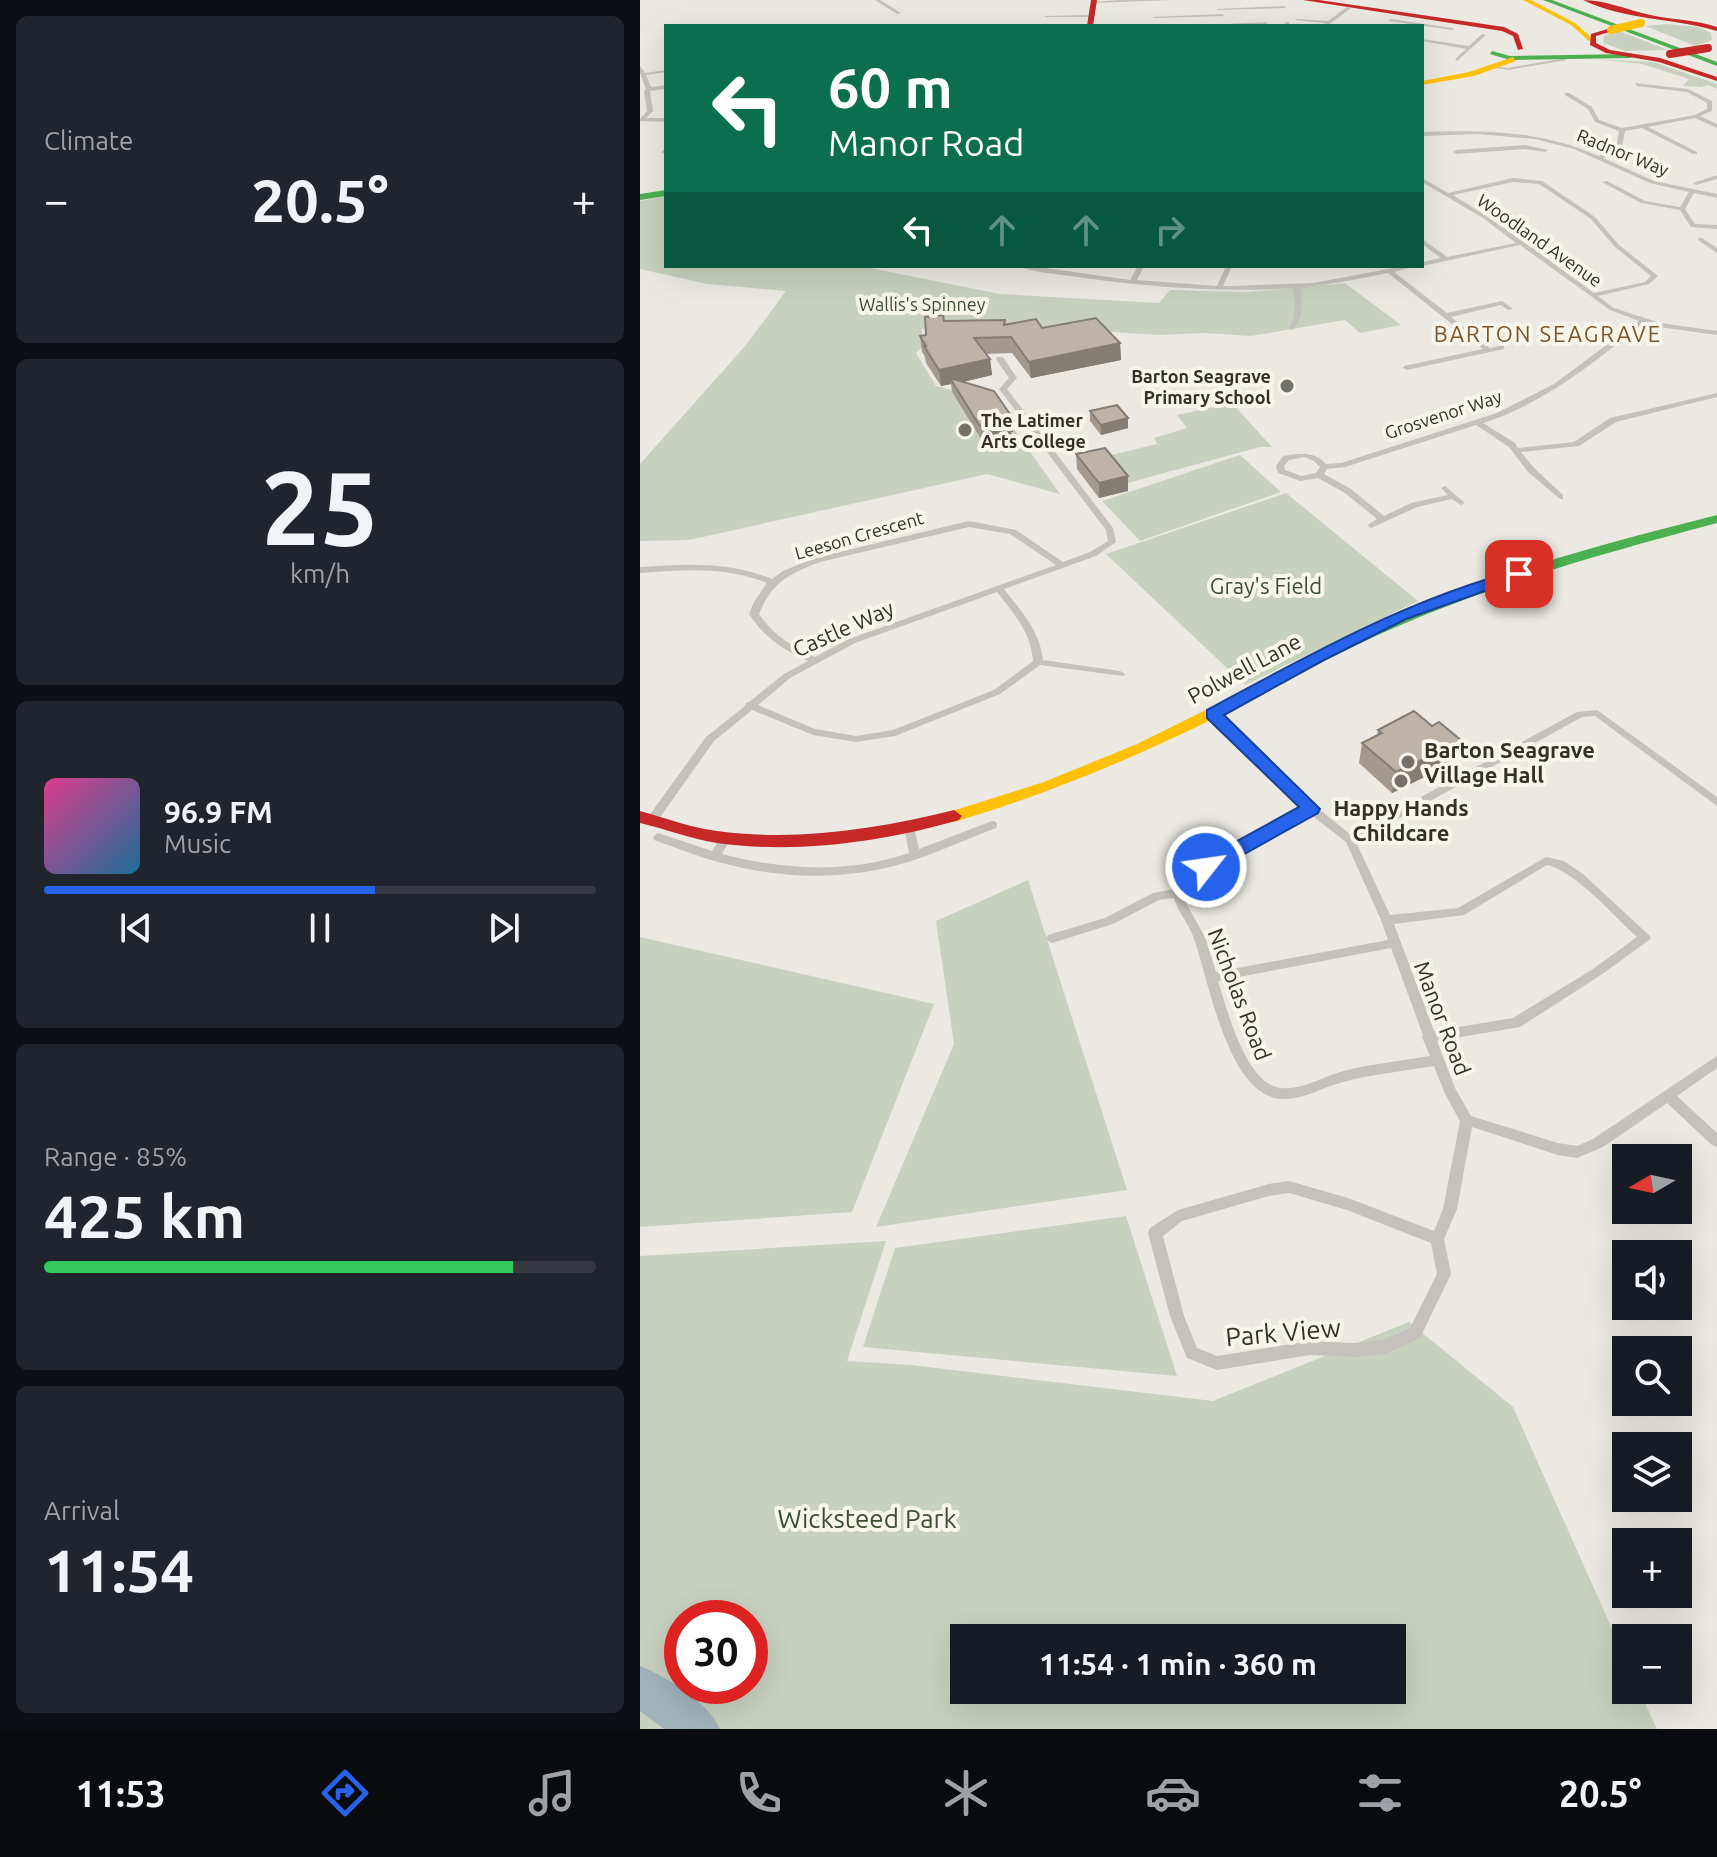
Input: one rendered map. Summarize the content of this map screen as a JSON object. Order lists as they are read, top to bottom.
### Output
{
  "streets": {
    "main road": ["Polwell Lane"],
    "street": [
      "Radnor Way",
      "Woodland Avenue",
      "Grosvenor Way",
      "Leeson Crescent",
      "Castle Way",
      "Nicholas Road",
      "Manor Road",
      "Park View"
    ]
  },
  "crossings": [
    ["Woodland Avenue", "Grosvenor Way"],
    ["Leeson Crescent", "Castle Way"],
    ["Castle Way", "Polwell Lane"],
    ["Polwell Lane", "Manor Road"],
    ["Nicholas Road", "Manor Road"],
    ["Manor Road", "Park View"]
  ],
  "districts": ["BARTON SEAGRAVE"],
  "parks": ["Wallis's Spinney", "Gray's Field", "Wicksteed Park"],
  "places": [
    "Barton Seagrave Primary School",
    "The Latimer Arts College",
    "Barton Seagrave Village Hall",
    "Happy Hands Childcare"
  ],
  "north": "left",
  "page": {
    "tile": [
      "Climate",
      ["25", "km/h"],
      ["Range · 85%", "425 km"],
      ["Arrival", "11:54"]
    ],
    "turn": ["60 m", "Manor Road"],
    "heat": ["−", "20.5°", "+"],
    "song": ["96.9 FM", "Music"],
    "map_buttons": ["+", "−"],
    "limit": "30",
    "trip": "11:54 · 1 min · 360 m",
    "tabs": ["11:53", "20.5°"]
  }
}
